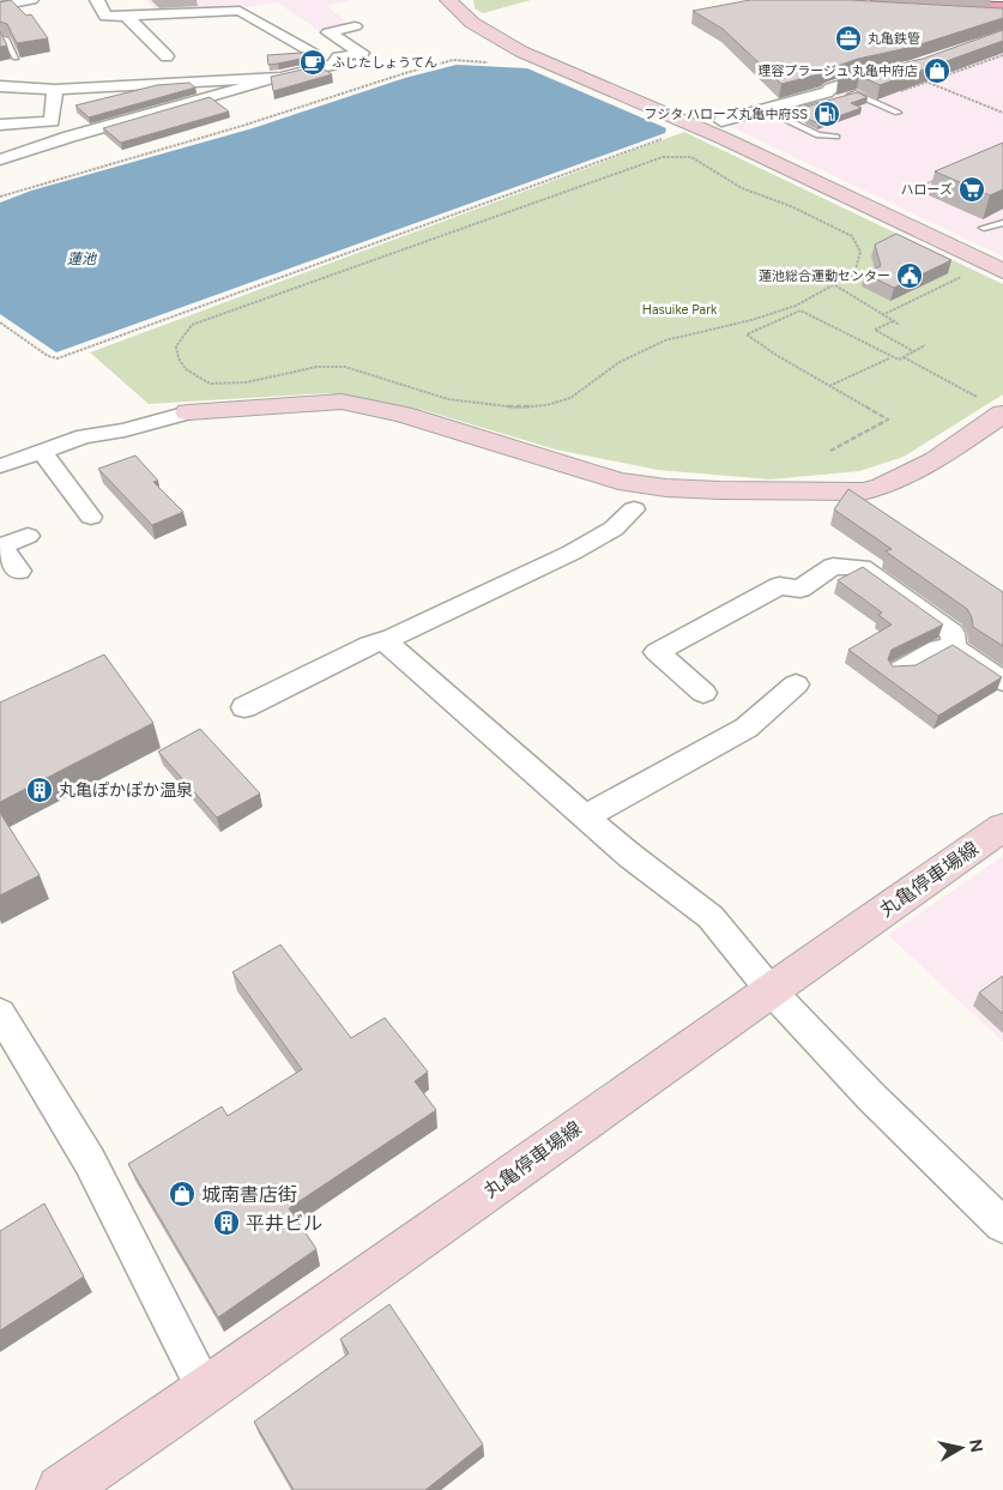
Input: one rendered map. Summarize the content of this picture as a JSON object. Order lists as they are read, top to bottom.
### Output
{
  "streets": {
    "street": ["丸亀停車場線"]
  },
  "water": ["蓮池"],
  "parks": ["Hasuike Park"],
  "places": {
    "office": ["丸亀鉄管"],
    "cafe": ["ふじたしょうてん"],
    "shop": ["理容プラージュ 丸亀中府店", "城南書店街"],
    "fuel station": ["フジタ ハローズ丸亀中府SS"],
    "supermarket": ["ハローズ"],
    "public building": ["蓮池総合運動センター"],
    "building": ["丸亀ぽかぽか温泉", "平井ビル"]
  },
  "north": "right"
}
